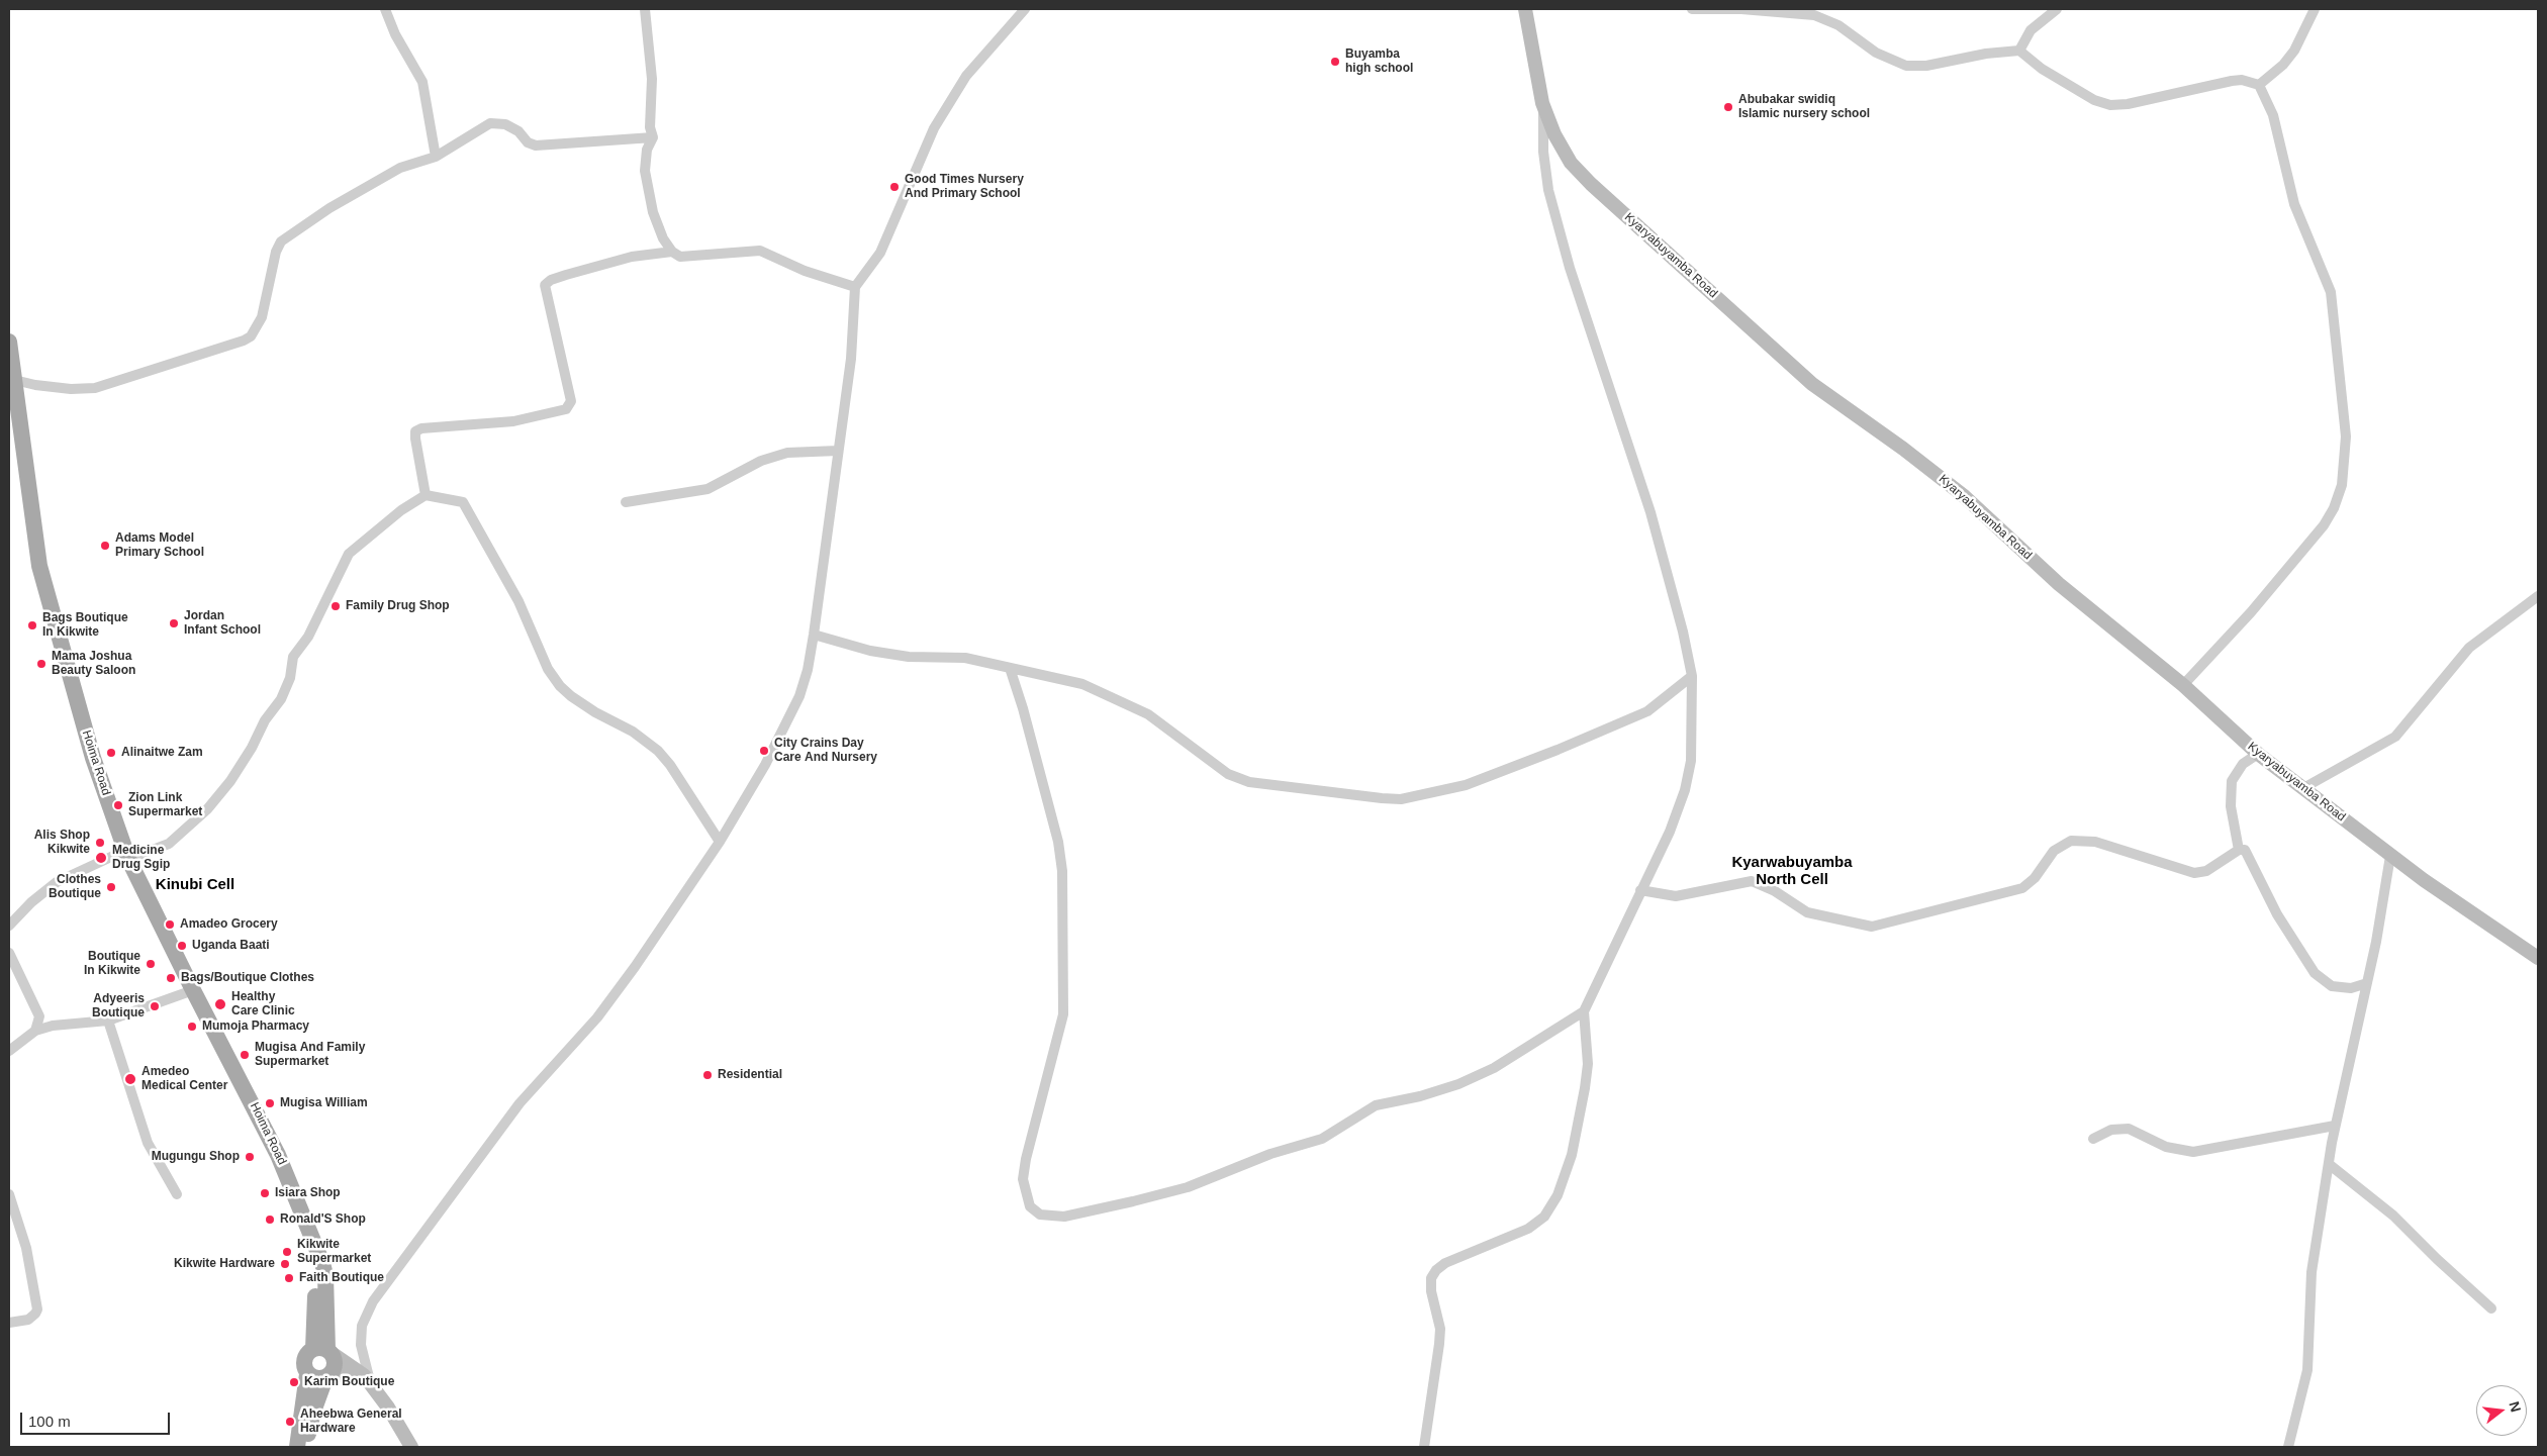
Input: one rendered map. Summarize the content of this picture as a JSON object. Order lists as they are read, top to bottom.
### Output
{
  "streets": {
    "main road": ["Hoima Road"],
    "street": ["Kyaryabuyamba Road"]
  },
  "districts": ["Kyarwabuyamba North Cell", "Kinubi Cell"],
  "places": [
    "Buyamba high school",
    "Abubakar swidiq Islamic nursery school",
    "Good Times Nursery And Primary School",
    "Adams Model Primary School",
    "Family Drug Shop",
    "Jordan Infant School",
    "Bags Boutique In Kikwite",
    "Mama Joshua Beauty Saloon",
    "City Crains Day Care And Nursery",
    "Alinaitwe Zam",
    "Zion Link Supermarket",
    "Alis Shop Kikwite",
    "Medicine Drug Sgip",
    "Clothes Boutique",
    "Amadeo Grocery",
    "Uganda Baati",
    "Boutique In Kikwite",
    "Bags/Boutique Clothes",
    "Healthy Care Clinic",
    "Adyeeris Boutique",
    "Mumoja Pharmacy",
    "Mugisa And Family Supermarket",
    "Residential",
    "Amedeo Medical Center",
    "Mugisa William",
    "Mugungu Shop",
    "Isiara Shop",
    "Ronald'S Shop",
    "Kikwite Supermarket",
    "Kikwite Hardware",
    "Faith Boutique",
    "Karim Boutique",
    "Aheebwa General Hardware"
  ],
  "scale_bar": "100 m",
  "north": "right"
}
